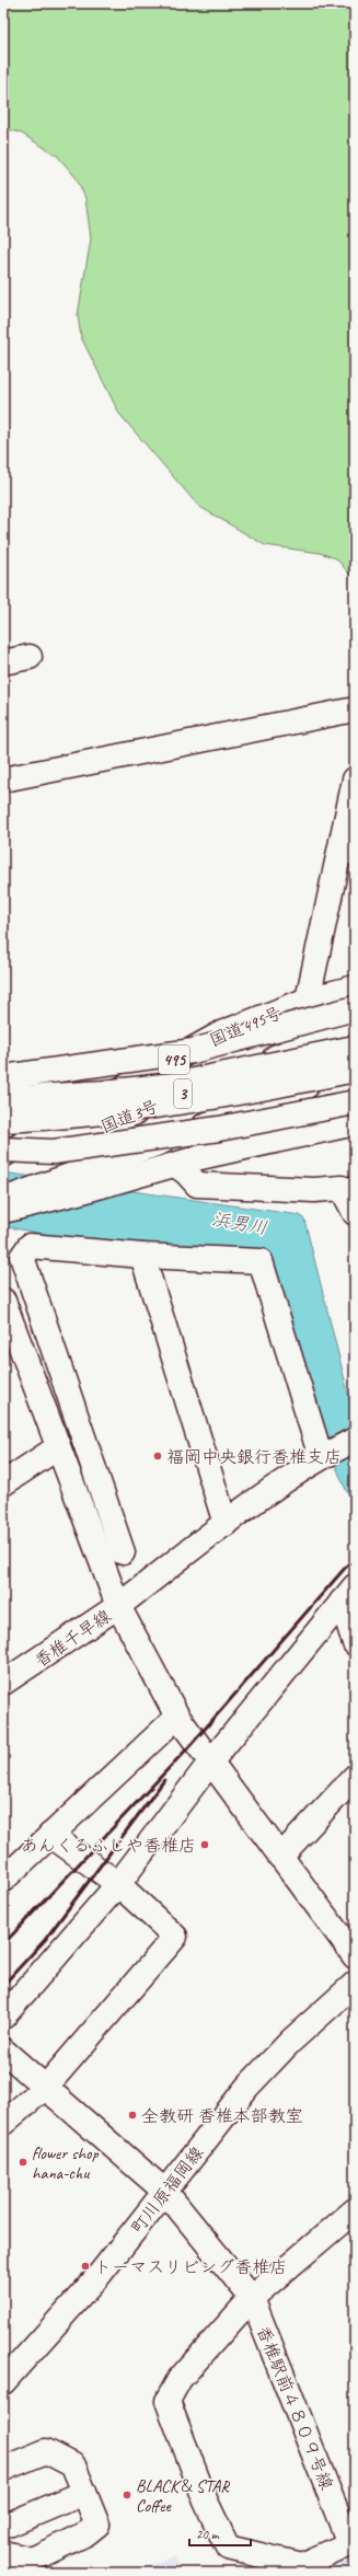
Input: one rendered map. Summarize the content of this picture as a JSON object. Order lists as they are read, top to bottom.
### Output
{
  "streets": {
    "main road": [
      "国道495号",
      "495",
      "3",
      "国道3号",
      "香椎千早線",
      "町川原福岡線",
      "香椎駅前４８０９号線"
    ]
  },
  "crossings": [
    ["国道495号", "国道3号"],
    ["町川原福岡線", "香椎駅前４８０９号線"]
  ],
  "water": ["浜男川"],
  "places": [
    "福岡中央銀行香椎支店",
    "あんくるふじや香椎店",
    "全教研 香椎本部教室",
    "flower shop hana-chu",
    "トーマスリビング香椎店",
    "BLACK＆STAR Coffee"
  ],
  "scale_bar": "20 m"
}
